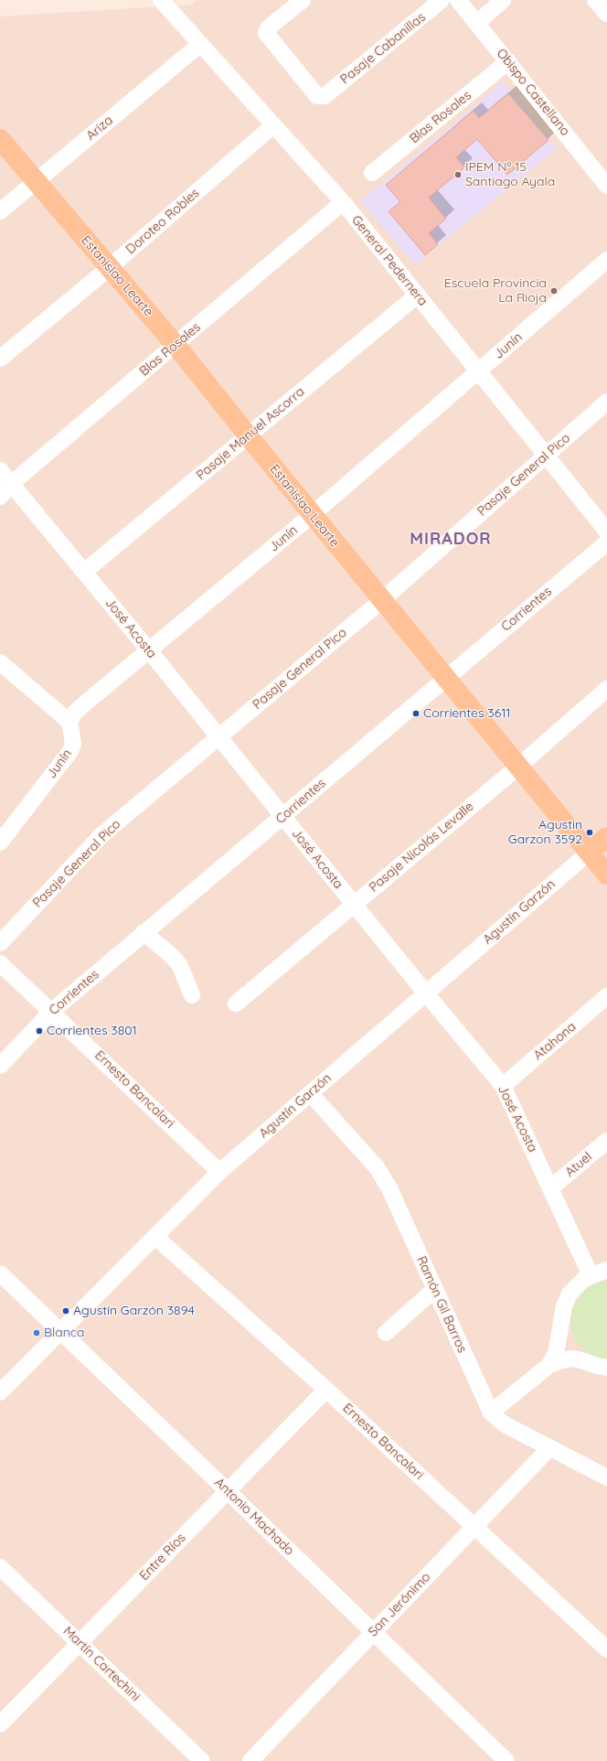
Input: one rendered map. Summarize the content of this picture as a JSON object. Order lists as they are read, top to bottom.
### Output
{
  "streets": {
    "main road": ["Estanislao Learte", "Agustín Garzón"],
    "street": [
      "Pasaje Cabanillas",
      "Obispo Castellano",
      "Blas Rosales",
      "Ariza",
      "Doroteo Robles",
      "General Pedernera",
      "Junín",
      "Pasaje Manuel Ascorra",
      "Pasaje General Pico",
      "Corrientes",
      "José Acosta",
      "Pasaje Nicolás Levalle",
      "Atahona",
      "Ernesto Bancalari",
      "Atuel",
      "Ramón Gil Barros",
      "Antonio Machado",
      "Entre Ríos",
      "San Jerónimo",
      "Martín Cartechini"
    ]
  },
  "crossings": [
    ["Obispo Castellano", "Blas Rosales"],
    ["Blas Rosales", "General Pedernera"],
    ["Blas Rosales", "Estanislao Learte"],
    ["Blas Rosales", "José Acosta"],
    ["Ariza", "General Pedernera"],
    ["Ariza", "Estanislao Learte"],
    ["Doroteo Robles", "General Pedernera"],
    ["Doroteo Robles", "Estanislao Learte"],
    ["General Pedernera", "Junín"],
    ["General Pedernera", "Pasaje Manuel Ascorra"],
    ["General Pedernera", "Pasaje General Pico"],
    ["Estanislao Learte", "Junín"],
    ["Estanislao Learte", "Pasaje Manuel Ascorra"],
    ["Estanislao Learte", "Pasaje General Pico"],
    ["Estanislao Learte", "Corrientes"],
    ["Estanislao Learte", "Pasaje Nicolás Levalle"],
    ["Estanislao Learte", "Agustín Garzón"],
    ["Junín", "José Acosta"],
    ["Pasaje Manuel Ascorra", "José Acosta"],
    ["Pasaje General Pico", "José Acosta"],
    ["Corrientes", "José Acosta"],
    ["Corrientes", "Ernesto Bancalari"],
    ["José Acosta", "Pasaje Nicolás Levalle"],
    ["José Acosta", "Agustín Garzón"],
    ["José Acosta", "Atahona"],
    ["José Acosta", "Atuel"],
    ["Agustín Garzón", "Ernesto Bancalari"],
    ["Agustín Garzón", "Ramón Gil Barros"],
    ["Agustín Garzón", "Antonio Machado"],
    ["Ernesto Bancalari", "Entre Ríos"],
    ["Ernesto Bancalari", "San Jerónimo"],
    ["Ramón Gil Barros", "San Jerónimo"],
    ["Antonio Machado", "Entre Ríos"],
    ["Antonio Machado", "San Jerónimo"],
    ["Entre Ríos", "Martín Cartechini"]
  ],
  "districts": ["MIRADOR"],
  "places": [
    "IPEM Nº 15 Santiago Ayala",
    "Escuela Provincia La Rioja",
    "Corrientes 3611",
    "Agustin Garzon 3592",
    "Corrientes 3801",
    "Agustín Garzón 3894",
    "Blanca"
  ]
}
